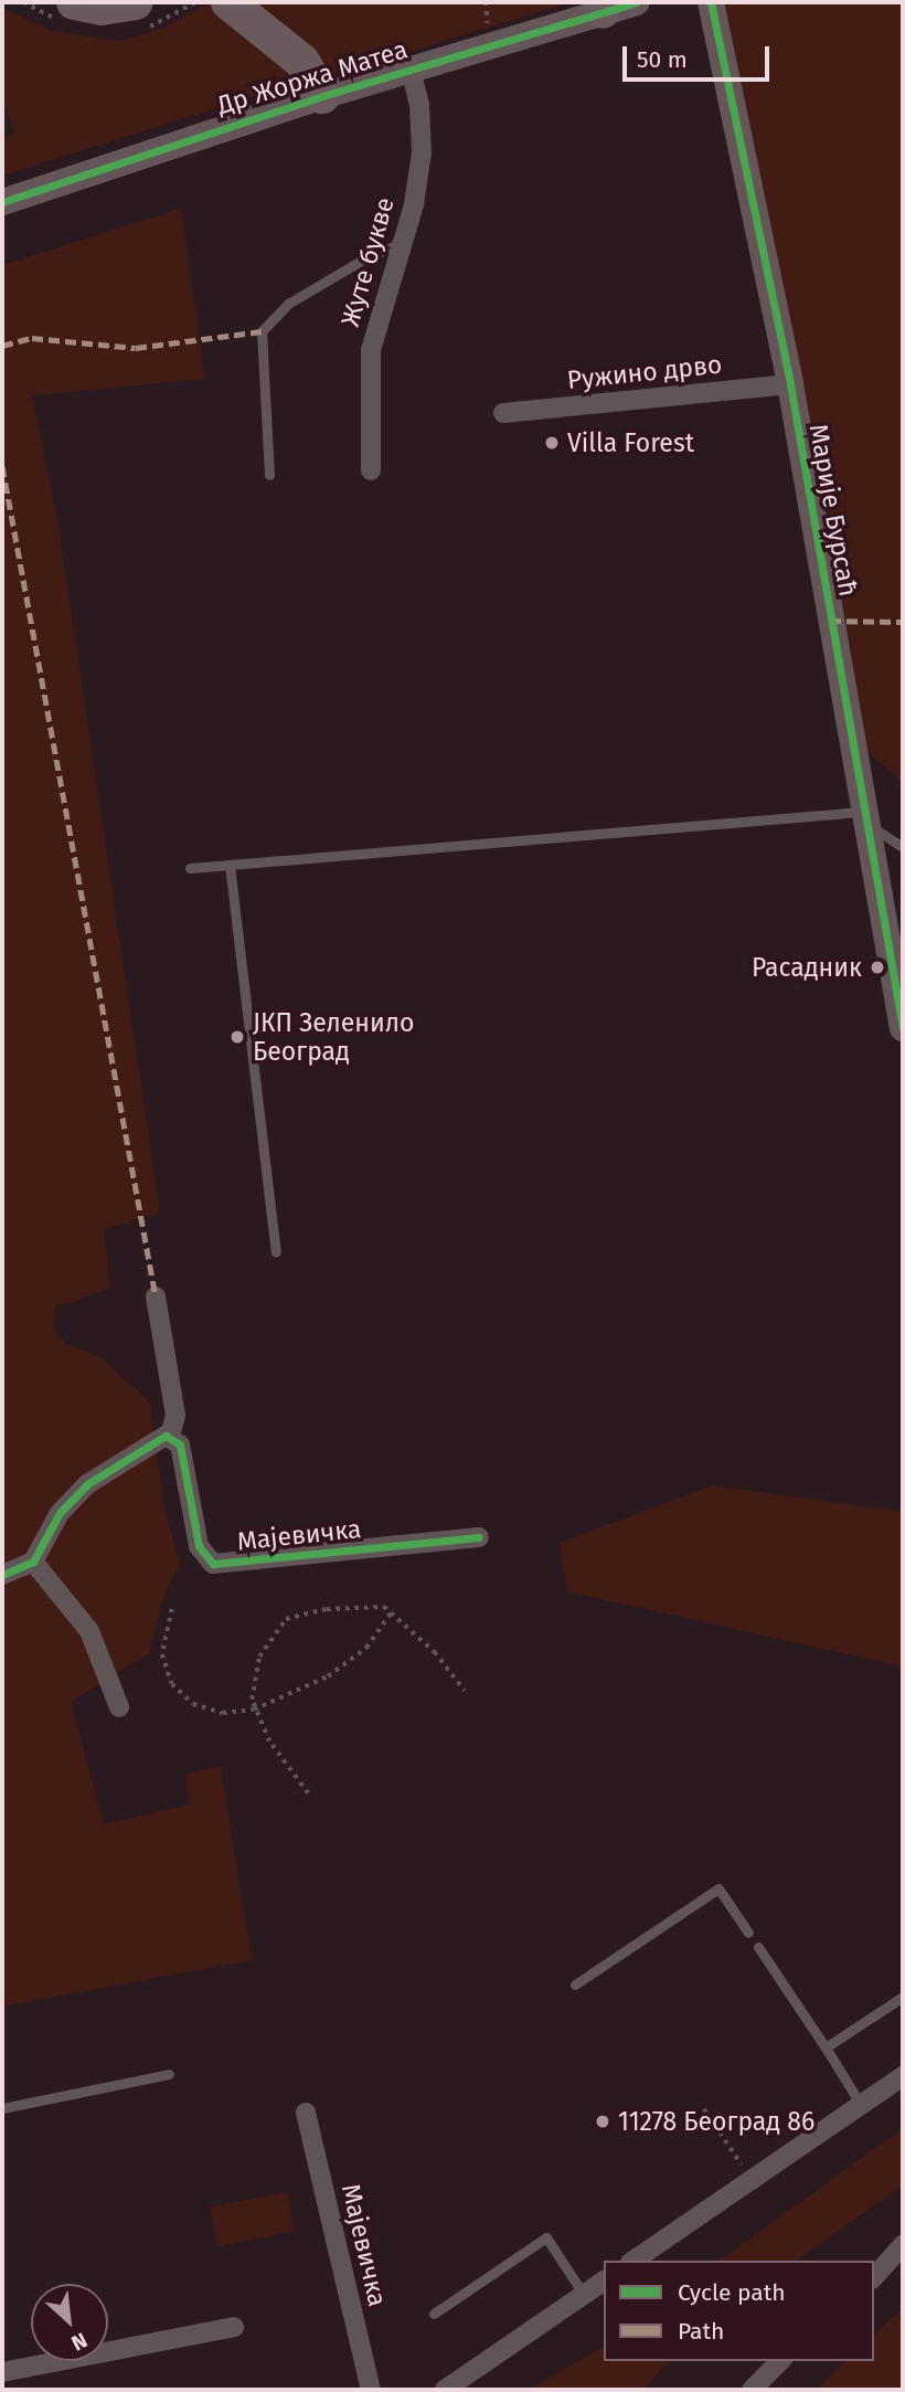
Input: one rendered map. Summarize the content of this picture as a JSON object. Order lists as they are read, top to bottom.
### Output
{
  "streets": {
    "street": [
      "Др Жоржа Матеа",
      "Жуте букве",
      "Ружино дрво",
      "Марије Бурсаћ",
      "Мајевичка"
    ]
  },
  "crossings": [
    ["Др Жоржа Матеа", "Жуте букве"],
    ["Ружино дрво", "Марије Бурсаћ"]
  ],
  "places": [
    "Villa Forest",
    "Расадник",
    "ЈКП Зеленило Београд",
    "11278 Београд 86"
  ],
  "legend": ["Cycle path", "Path"],
  "scale_bar": "50 m",
  "north": "bottom right"
}
